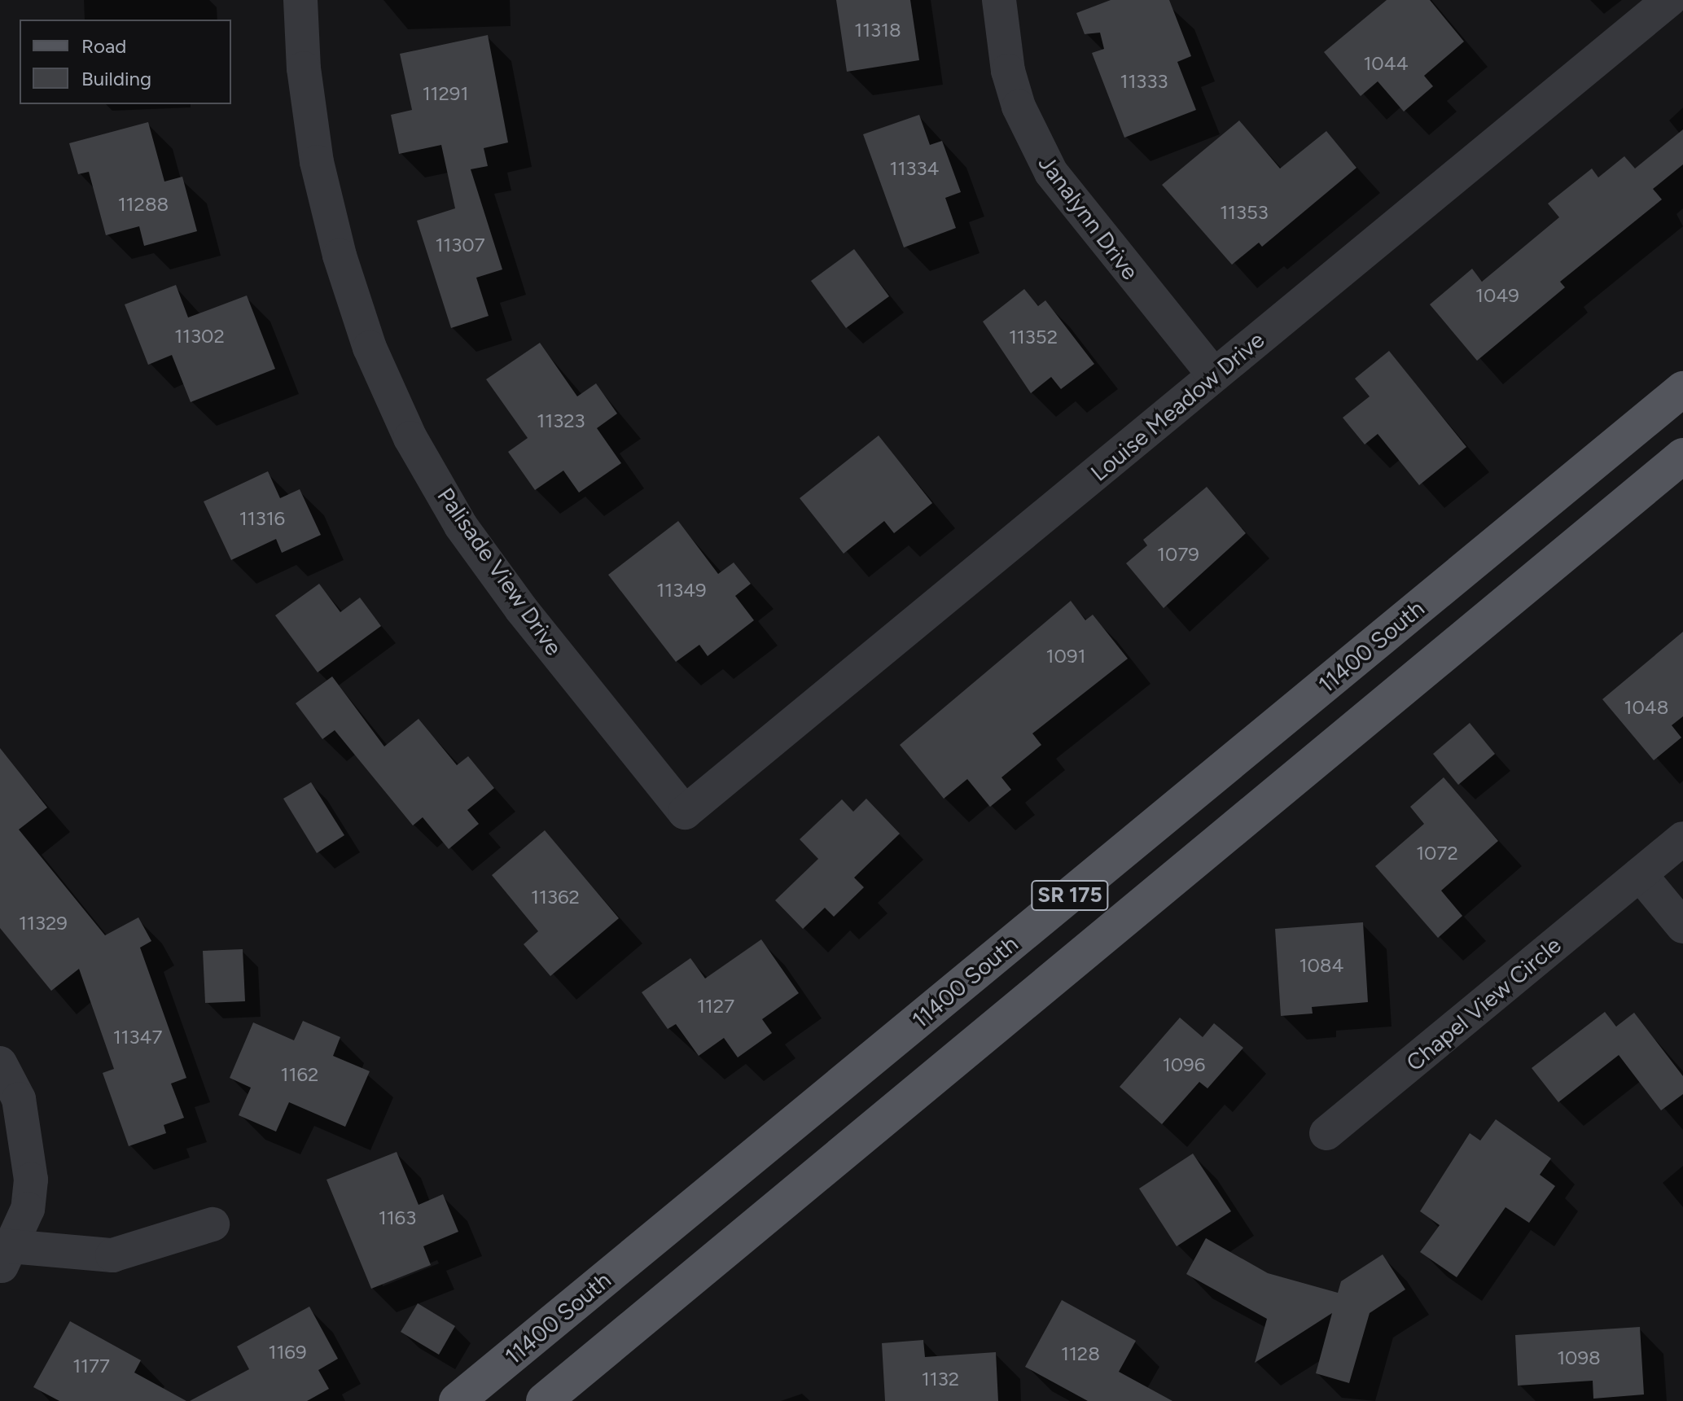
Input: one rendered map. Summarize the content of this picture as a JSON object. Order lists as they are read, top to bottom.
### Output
{
  "streets": {
    "main road": ["11400 South", "SR 175"],
    "street": [
      "Janalynn Drive",
      "Louise Meadow Drive",
      "Palisade View Drive",
      "Chapel View Circle"
    ]
  },
  "crossings": [
    ["Janalynn Drive", "Louise Meadow Drive"],
    ["Louise Meadow Drive", "Palisade View Drive"]
  ],
  "house_numbers": [
    "11318",
    "1044",
    "11333",
    "11291",
    "11334",
    "11288",
    "11353",
    "11307",
    "1049",
    "11302",
    "11352",
    "11323",
    "11316",
    "1079",
    "11349",
    "1091",
    "1048",
    "1072",
    "11362",
    "11329",
    "1084",
    "1127",
    "11347",
    "1096",
    "1162",
    "1163",
    "1169",
    "1128",
    "1098",
    "1177",
    "1132"
  ],
  "legend": ["Road", "Building"]
}
